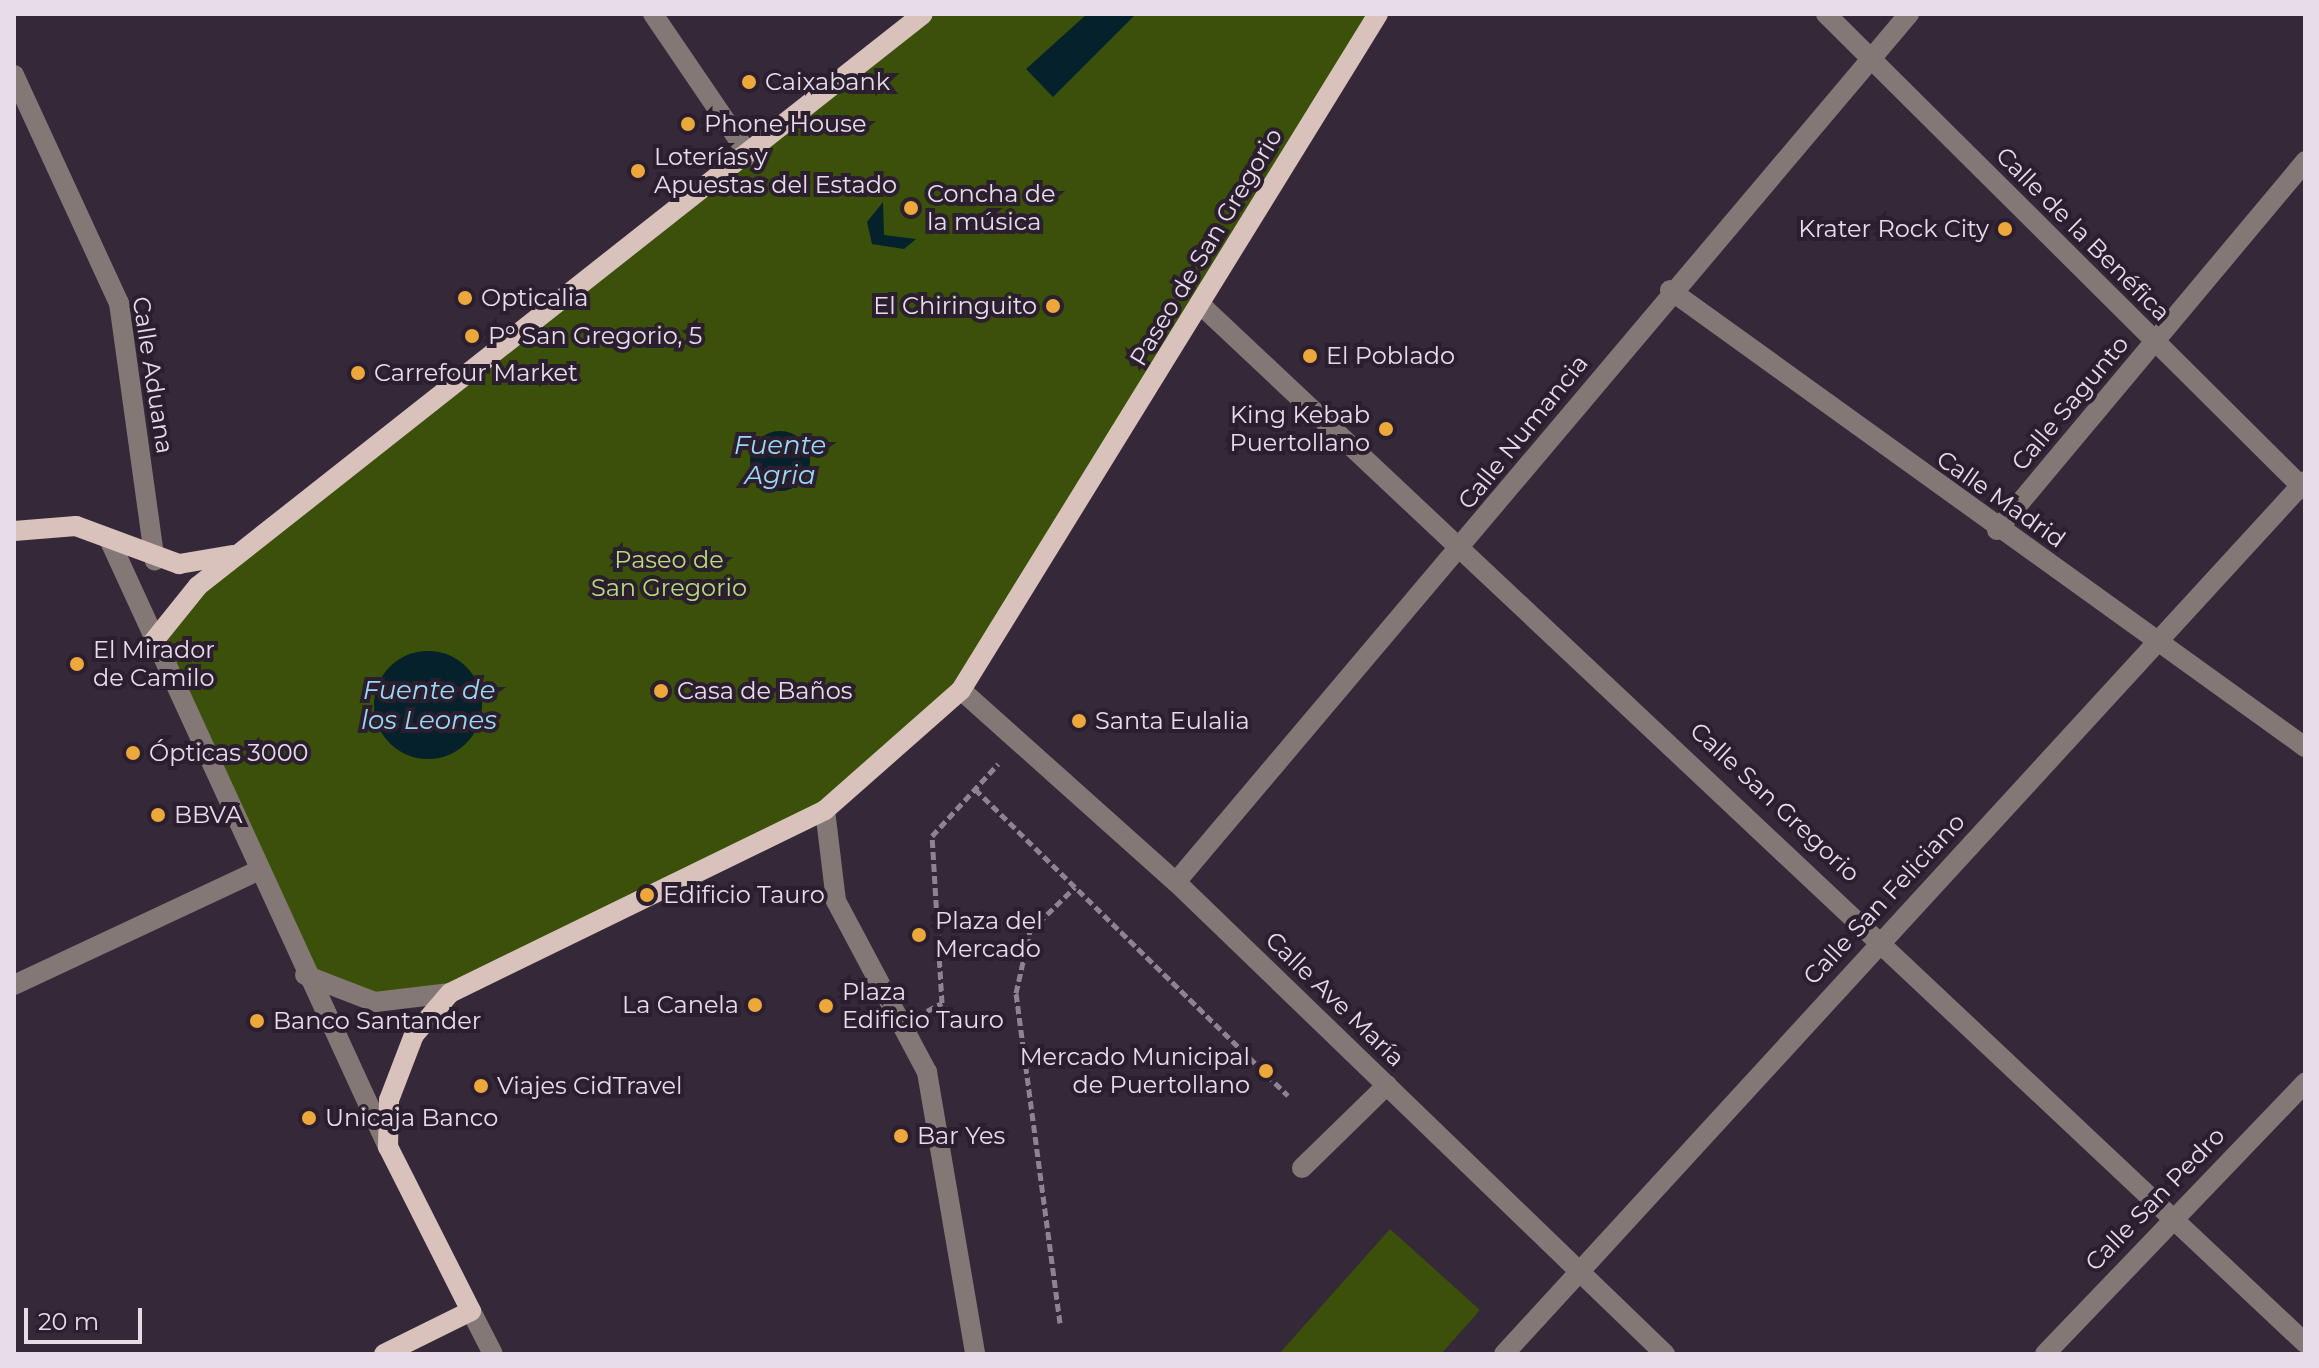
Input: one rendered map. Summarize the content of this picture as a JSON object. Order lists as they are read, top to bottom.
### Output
{
  "streets": {
    "main road": ["Paseo de San Gregorio"],
    "street": [
      "Calle de la Benéfica",
      "Calle Aduana",
      "Calle Sagunto",
      "Calle Numancia",
      "Calle Madrid",
      "Calle San Gregorio",
      "Calle San Feliciano",
      "Calle Ave María",
      "Calle San Pedro"
    ]
  },
  "crossings": [
    ["Calle de la Benéfica", "Calle Sagunto"],
    ["Calle de la Benéfica", "Calle Numancia"],
    ["Calle de la Benéfica", "Calle San Feliciano"],
    ["Paseo de San Gregorio", "Calle San Gregorio"],
    ["Paseo de San Gregorio", "Calle Ave María"],
    ["Calle Sagunto", "Calle Madrid"],
    ["Calle Numancia", "Calle Madrid"],
    ["Calle Numancia", "Calle San Gregorio"],
    ["Calle Numancia", "Calle Ave María"],
    ["Calle Madrid", "Calle San Feliciano"],
    ["Calle San Gregorio", "Calle San Feliciano"],
    ["Calle San Gregorio", "Calle San Pedro"],
    ["Calle San Feliciano", "Calle Ave María"]
  ],
  "water": ["Fuente Agria", "Fuente de los Leones"],
  "parks": ["Paseo de San Gregorio"],
  "places": [
    "Caixabank",
    "Phone House",
    "Loterías y Apuestas del Estado",
    "Concha de la música",
    "Krater Rock City",
    "Opticalia",
    "El Chiringuito",
    "Pº San Gregorio, 5",
    "El Poblado",
    "Carrefour Market",
    "King Kebab Puertollano",
    "El Mirador de Camilo",
    "Casa de Baños",
    "Santa Eulalia",
    "Ópticas 3000",
    "BBVA",
    "Edificio Tauro",
    "Plaza del Mercado",
    "La Canela",
    "Plaza Edificio Tauro",
    "Banco Santander",
    "Mercado Municipal de Puertollano",
    "Viajes CidTravel",
    "Unicaja Banco",
    "Bar Yes"
  ],
  "scale_bar": "20 m"
}
